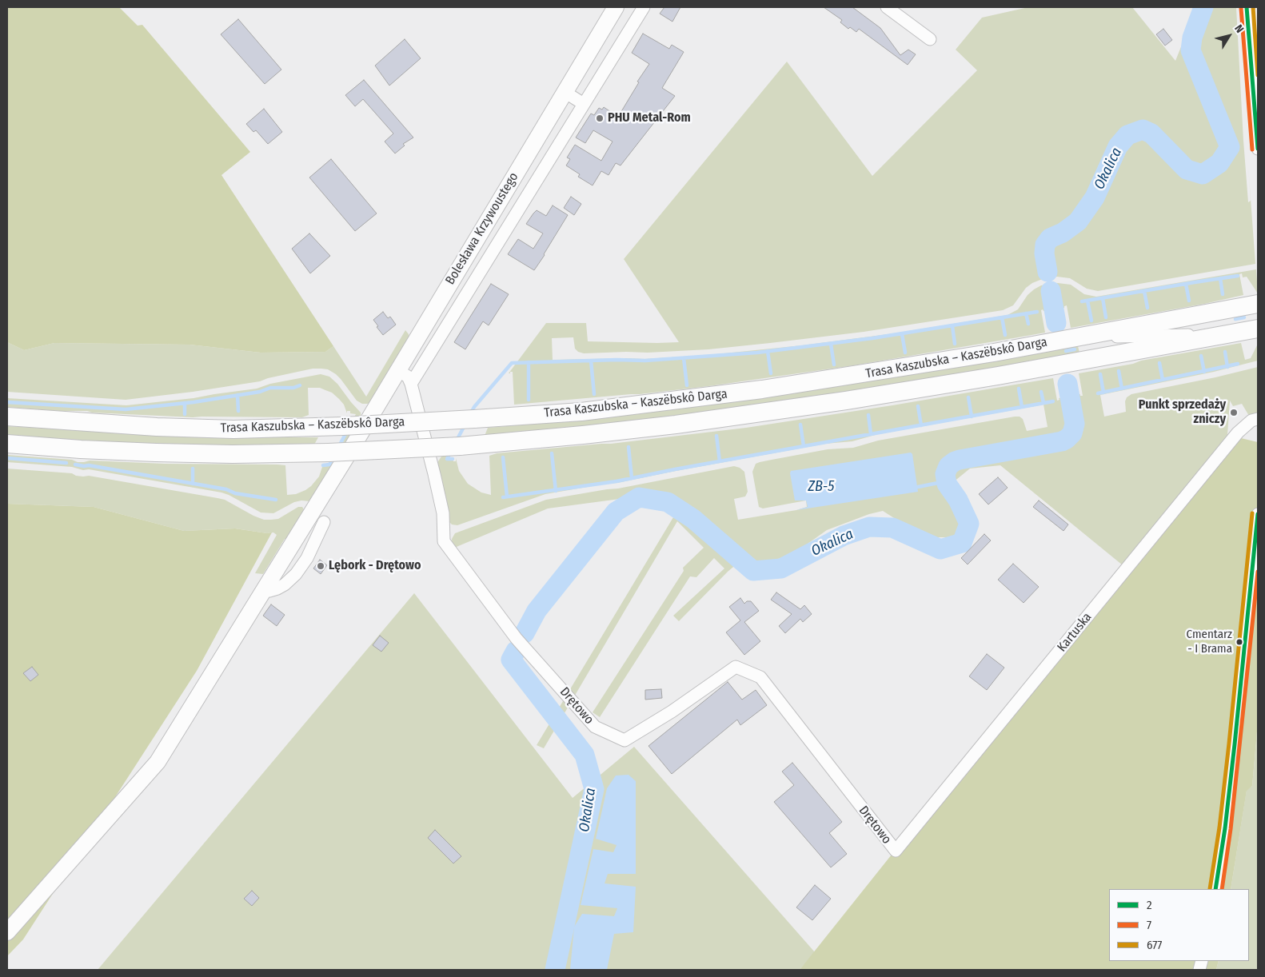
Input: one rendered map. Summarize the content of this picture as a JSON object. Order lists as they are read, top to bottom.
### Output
{
  "streets": {
    "highway": ["Trasa Kaszubska – Kaszëbskô Darga"],
    "main road": ["Bolesława Krzywoustego"],
    "street": ["Kartuska", "Drętowo"]
  },
  "crossings": [
    ["Kartuska", "Drętowo"]
  ],
  "water": ["Okalica", "ZB-5"],
  "places": [
    "PHU Metal-Rom",
    "Punkt sprzedaży zniczy",
    "Lębork - Drętowo",
    "Cmentarz - I Brama"
  ],
  "lines": ["transit line 2", "transit line 677", "transit line 7"],
  "legend": ["2", "7", "677"],
  "north": "top right"
}
